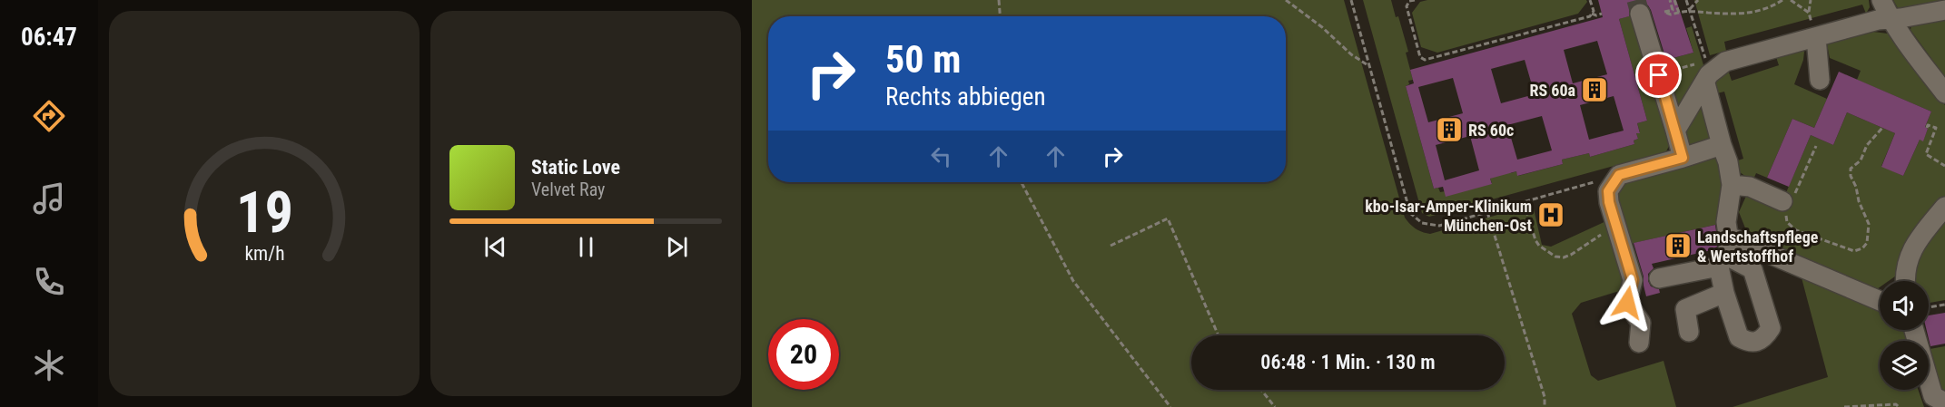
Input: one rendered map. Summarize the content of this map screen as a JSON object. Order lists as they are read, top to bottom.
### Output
{
  "places": {
    "building": ["RS 60a", "RS 60c", "Landschaftspflege & Wertstoffhof"],
    "hospital": ["kbo-Isar-Amper-Klinikum München-Ost"]
  },
  "page": {
    "tabs": "06:47",
    "turn": ["50 m", "Rechts abbiegen"],
    "song": ["Static Love", "Velvet Ray"],
    "limit": "20",
    "trip": "06:48 · 1 Min. · 130 m",
    "gauge": ["19", "km/h"]
  }
}
